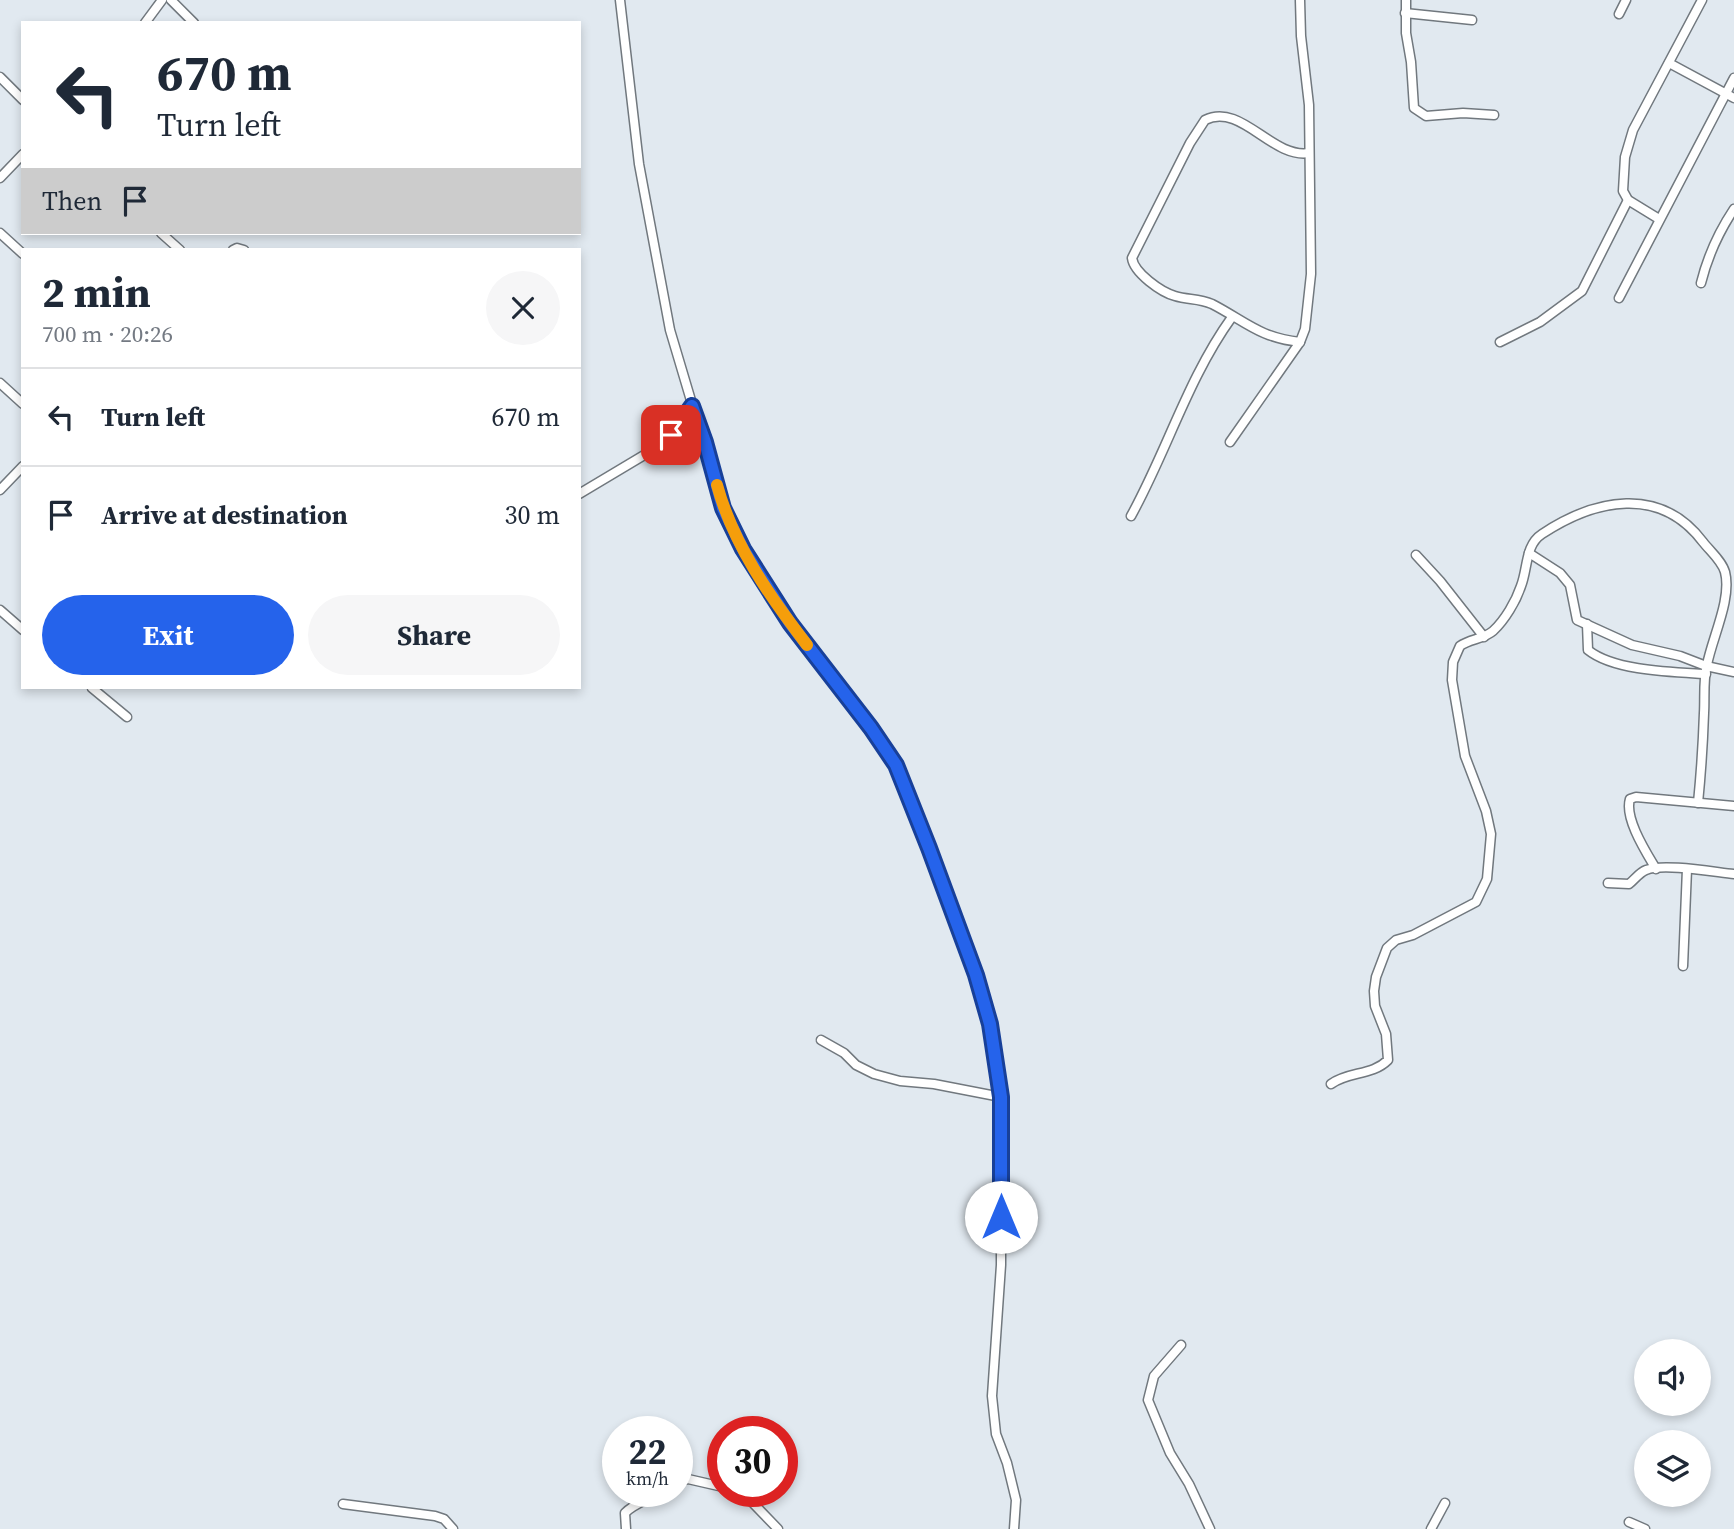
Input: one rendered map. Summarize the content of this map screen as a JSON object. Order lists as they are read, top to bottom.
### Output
{
  "page": {
    "turn": ["670 m", "Turn left"],
    "then": "Then",
    "heading": ["2 min", "700 m · 20:26"],
    "list": [
      {
        "name": "Turn left",
        "value": "670 m"
      },
      {
        "name": "Arrive at destination",
        "value": "30 m"
      }
    ],
    "buttons": ["Exit", "Share"],
    "speed": "22 km/h",
    "limit": "30"
  }
}
